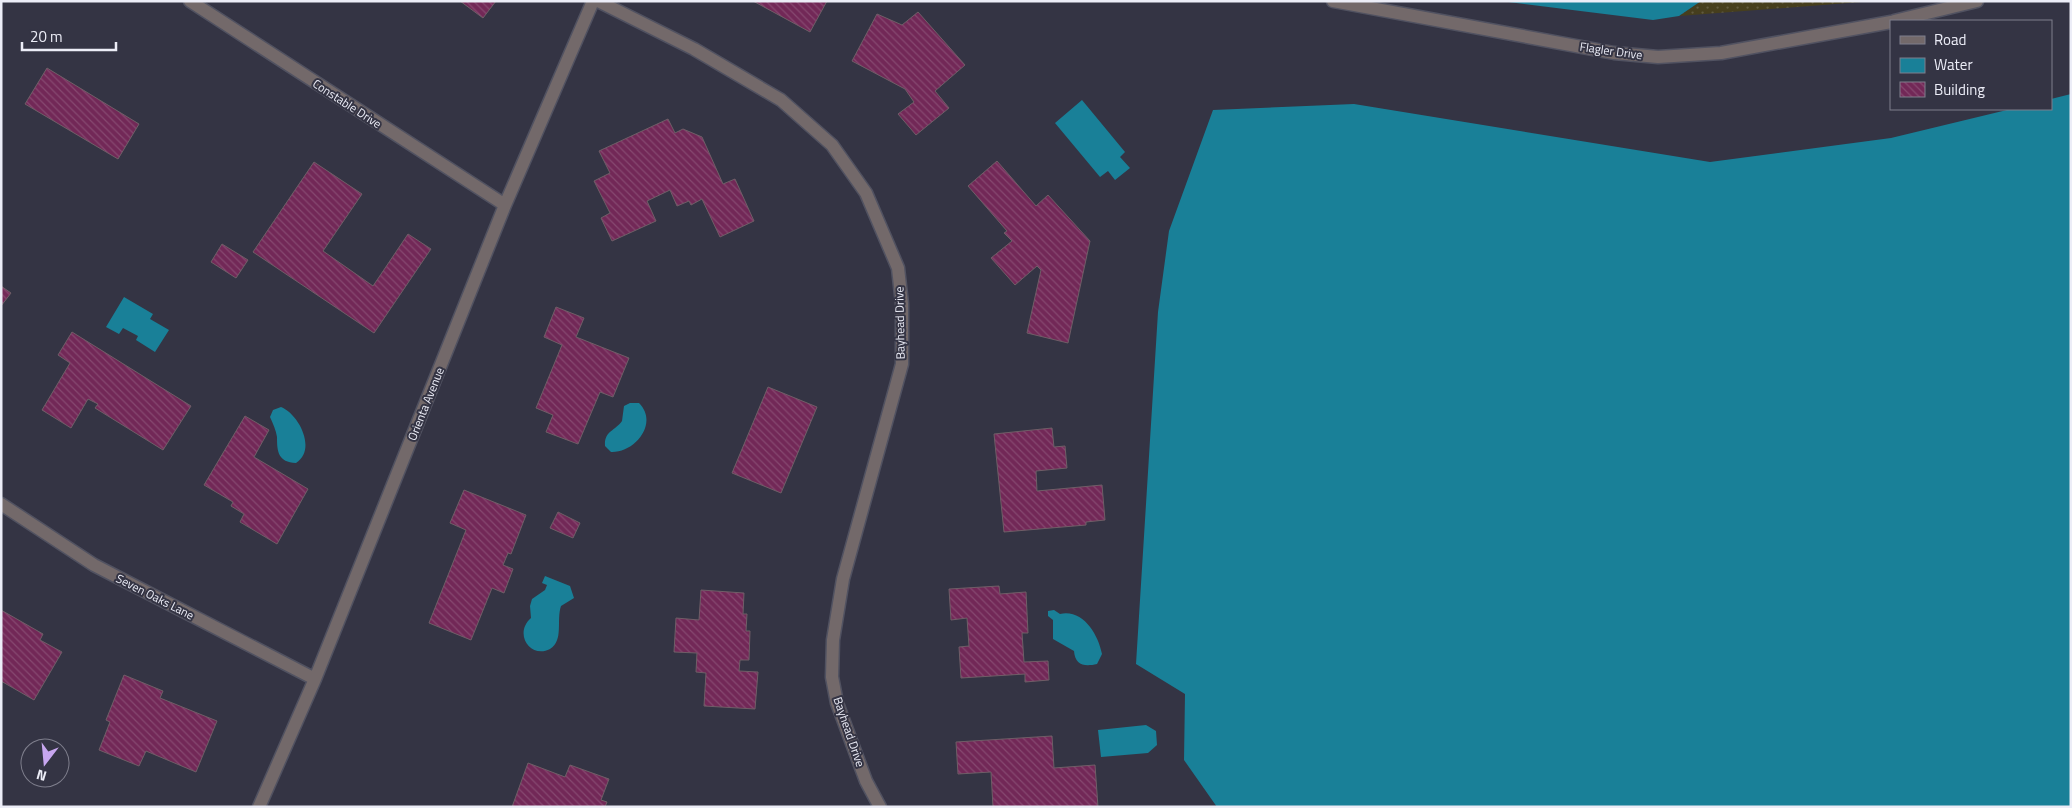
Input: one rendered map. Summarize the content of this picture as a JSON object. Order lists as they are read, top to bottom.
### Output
{
  "streets": {
    "street": [
      "Flagler Drive",
      "Constable Drive",
      "Bayhead Drive",
      "Orienta Avenue",
      "Seven Oaks Lane"
    ]
  },
  "crossings": [
    ["Constable Drive", "Orienta Avenue"],
    ["Orienta Avenue", "Seven Oaks Lane"]
  ],
  "legend": ["Road", "Water", "Building"],
  "scale_bar": "20 m",
  "north": "bottom"
}
